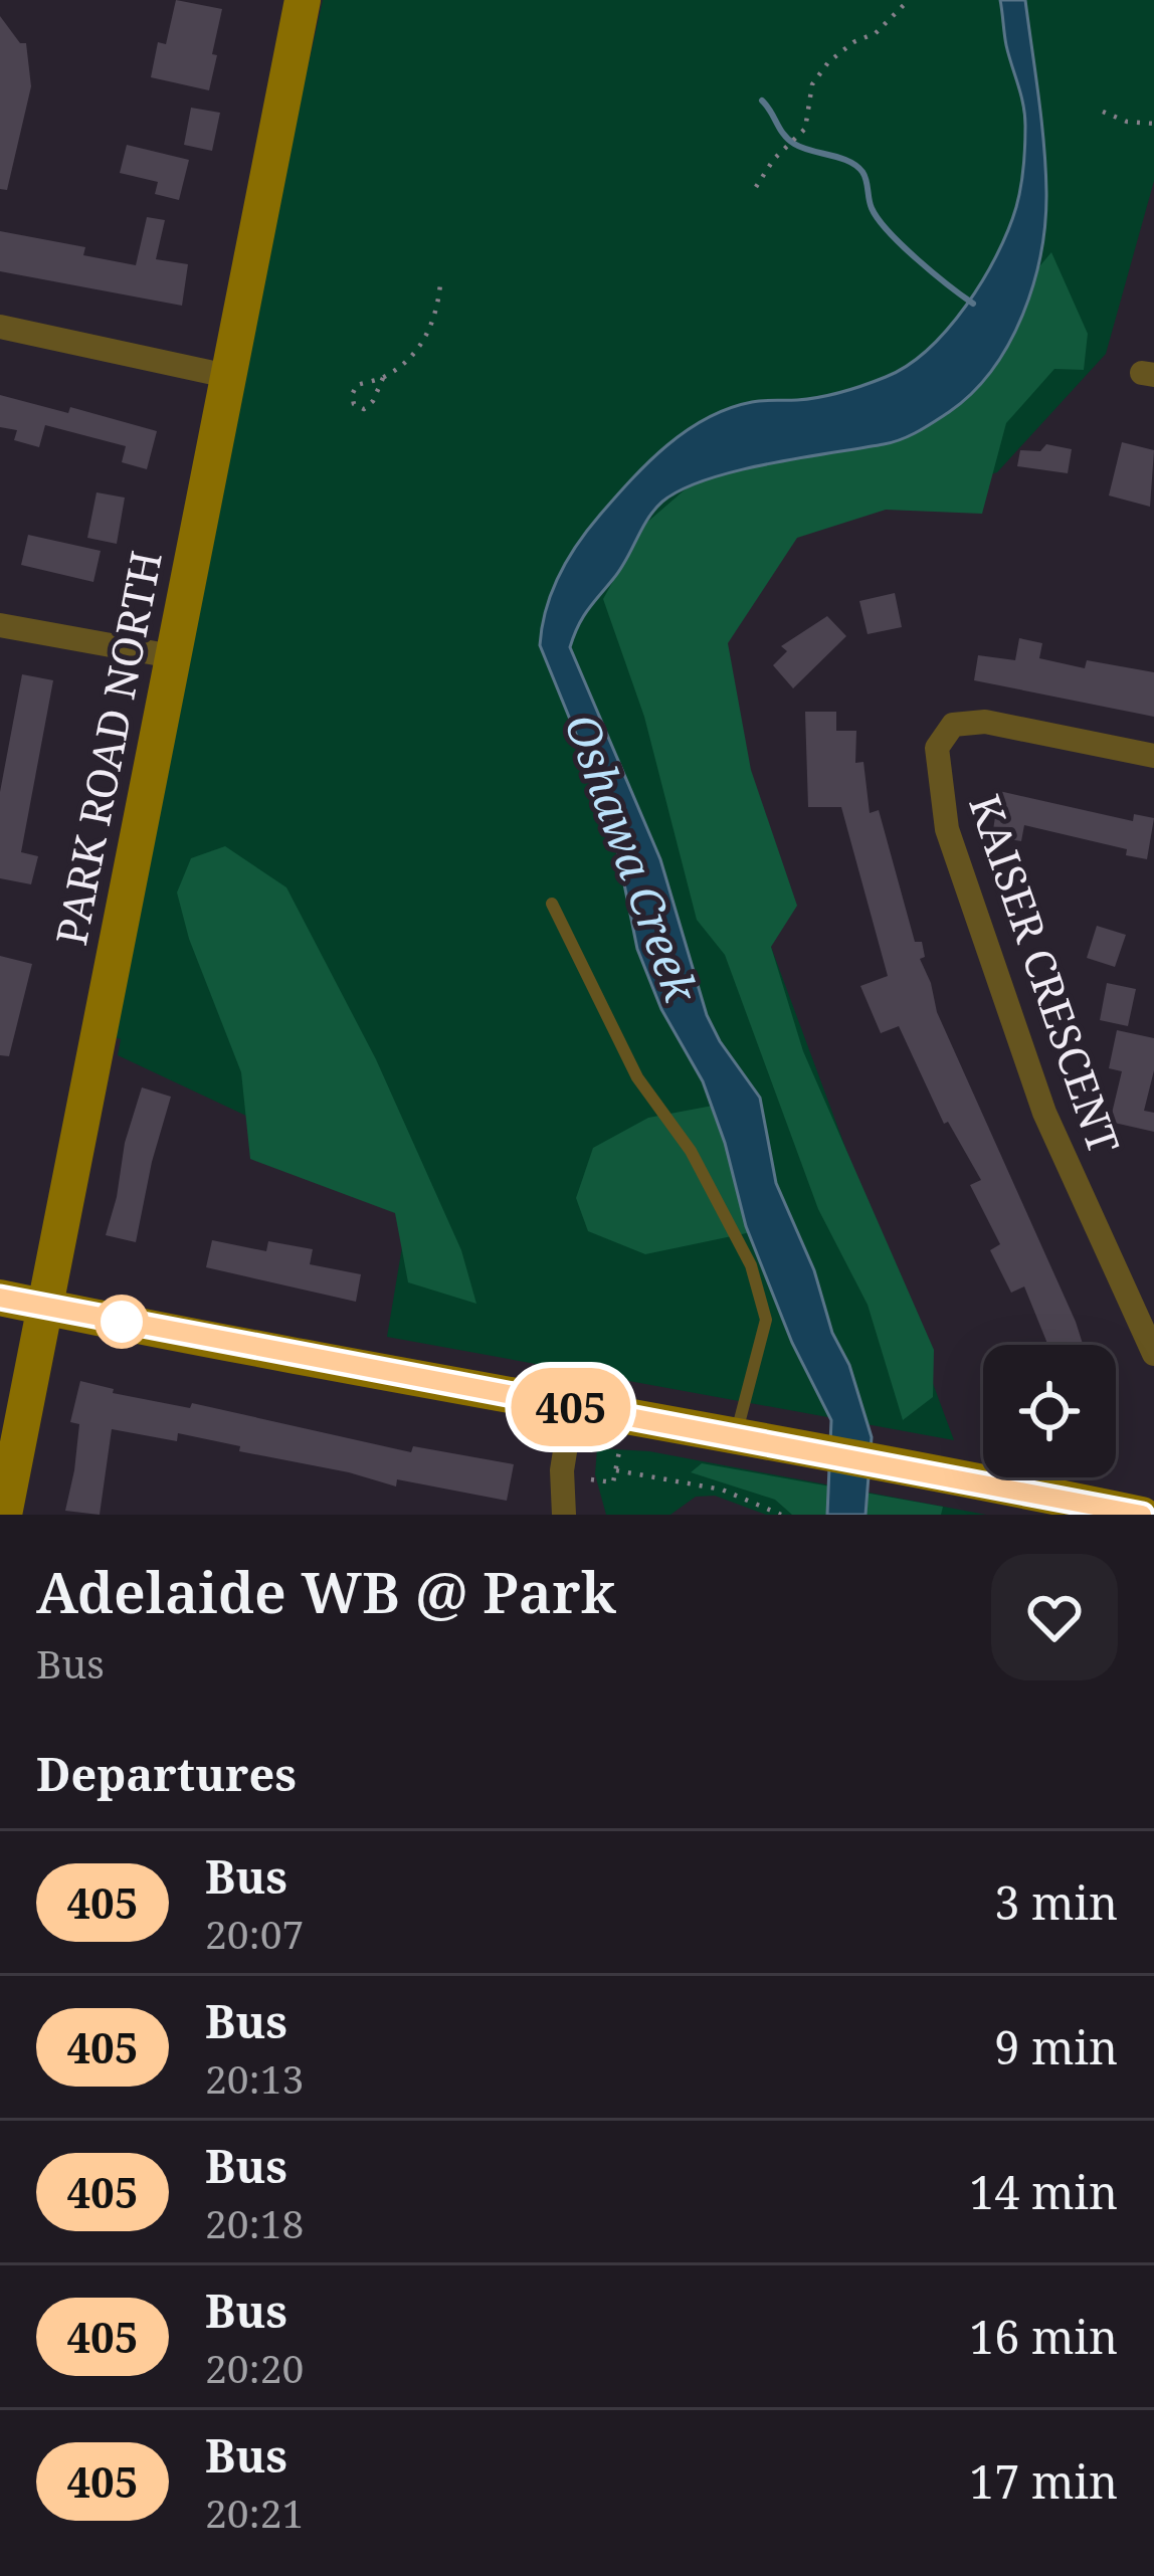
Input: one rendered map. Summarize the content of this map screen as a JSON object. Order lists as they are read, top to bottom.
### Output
{
  "streets": {
    "main road": ["PARK ROAD NORTH"],
    "street": ["KAISER CRESCENT"]
  },
  "water": ["Oshawa Creek"],
  "lines": ["bus line 405"],
  "page": {
    "on_map": "405",
    "heading": [
      ["Adelaide WB @ Park", "Bus"],
      "Departures"
    ],
    "list": [
      {
        "mark": "405",
        "name": "Bus",
        "note": "20:07",
        "value": "3 min"
      },
      {
        "mark": "405",
        "name": "Bus",
        "note": "20:13",
        "value": "9 min"
      },
      {
        "mark": "405",
        "name": "Bus",
        "note": "20:18",
        "value": "14 min"
      },
      {
        "mark": "405",
        "name": "Bus",
        "note": "20:20",
        "value": "16 min"
      },
      {
        "mark": "405",
        "name": "Bus",
        "note": "20:21",
        "value": "17 min"
      }
    ]
  }
}
